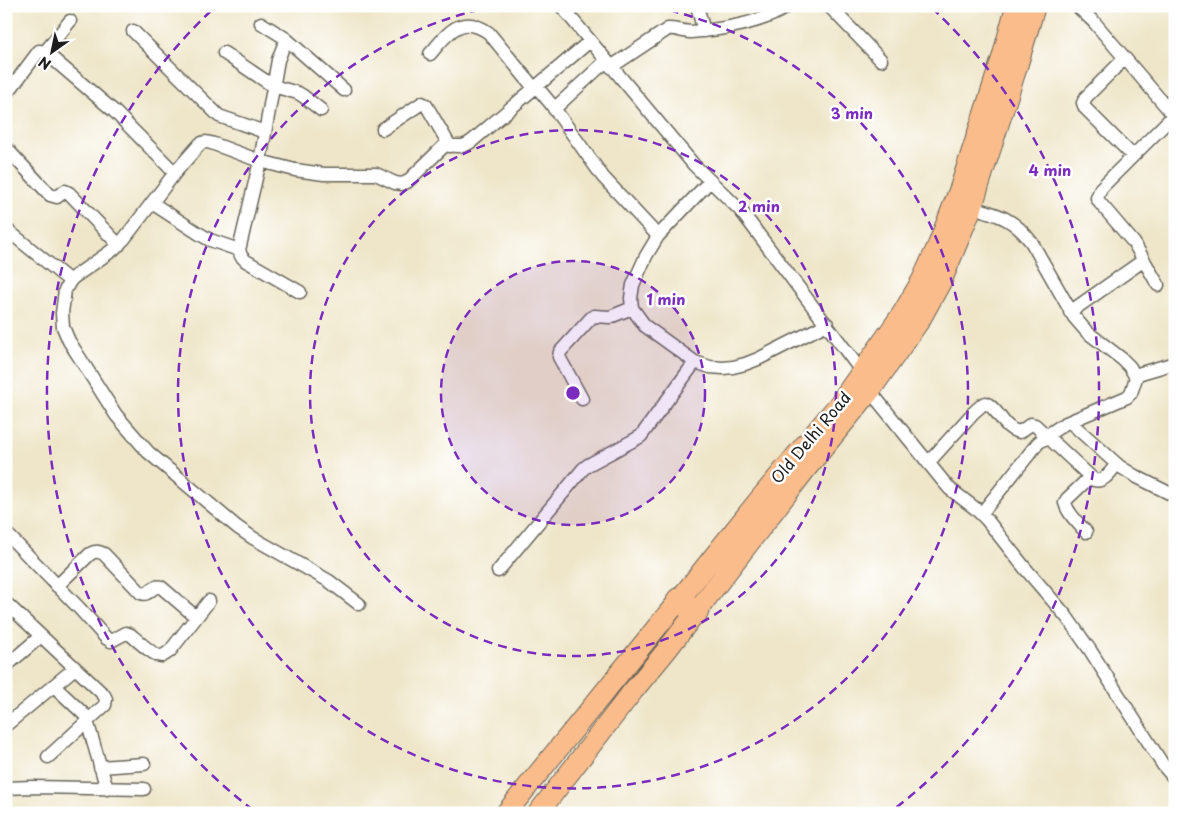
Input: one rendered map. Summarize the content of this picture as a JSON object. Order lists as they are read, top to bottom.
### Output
{
  "streets": {
    "main road": ["Old Delhi Road"]
  },
  "north": "bottom left",
  "rings": [
    "3 min",
    "4 min",
    "2 min",
    "1 min"
  ]
}
